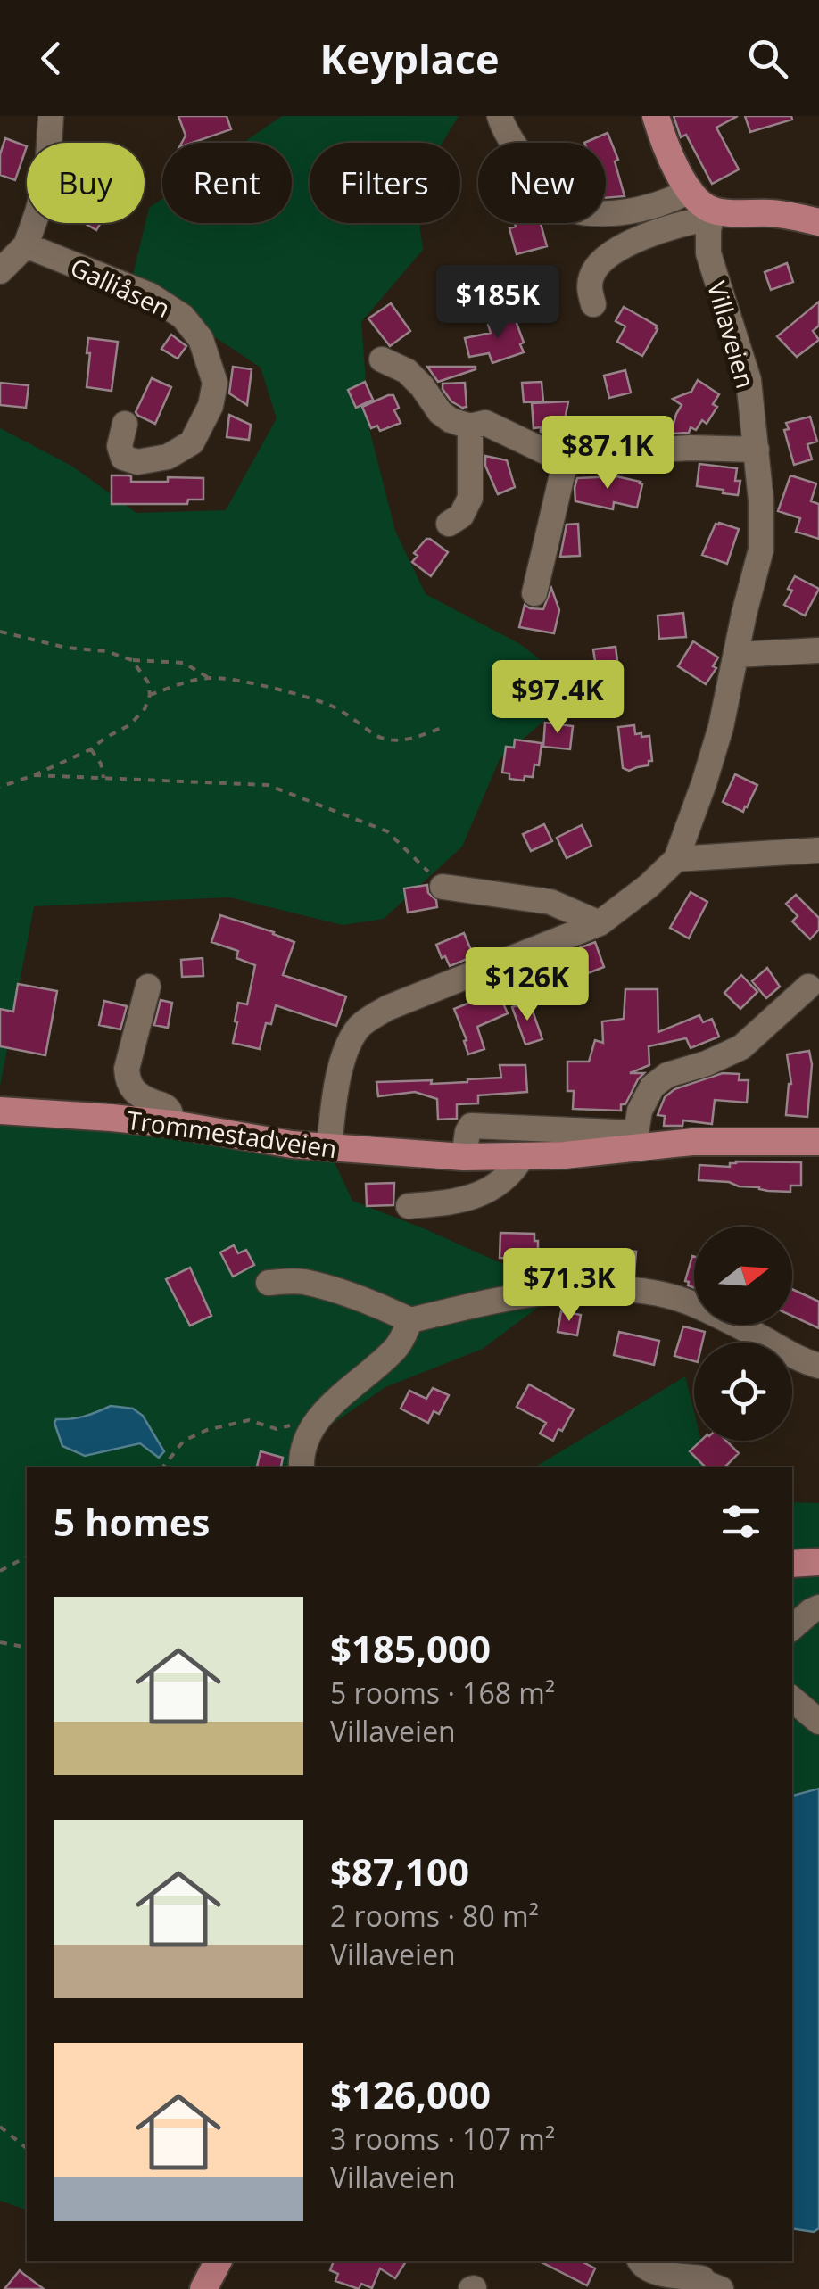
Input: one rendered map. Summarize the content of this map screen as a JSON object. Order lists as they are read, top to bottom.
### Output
{
  "streets": {
    "main road": ["Trommestadveien"],
    "street": ["Galliåsen", "Villaveien"]
  },
  "crossings": [
    ["Villaveien", "Trommestadveien"]
  ],
  "north": "right",
  "page": {
    "header": "Keyplace",
    "chip": [
      "Buy",
      "Rent",
      "Filters",
      "New"
    ],
    "price": [
      "$185K",
      "$87.1K",
      "$97.4K",
      "$126K",
      "$71.3K"
    ],
    "heading": "5 homes",
    "list": [
      {
        "name": "$185,000",
        "note": "5 rooms · 168 m² · Villaveien"
      },
      {
        "name": "$87,100",
        "note": "2 rooms · 80 m² · Villaveien"
      },
      {
        "name": "$126,000",
        "note": "3 rooms · 107 m² · Villaveien"
      }
    ]
  }
}
